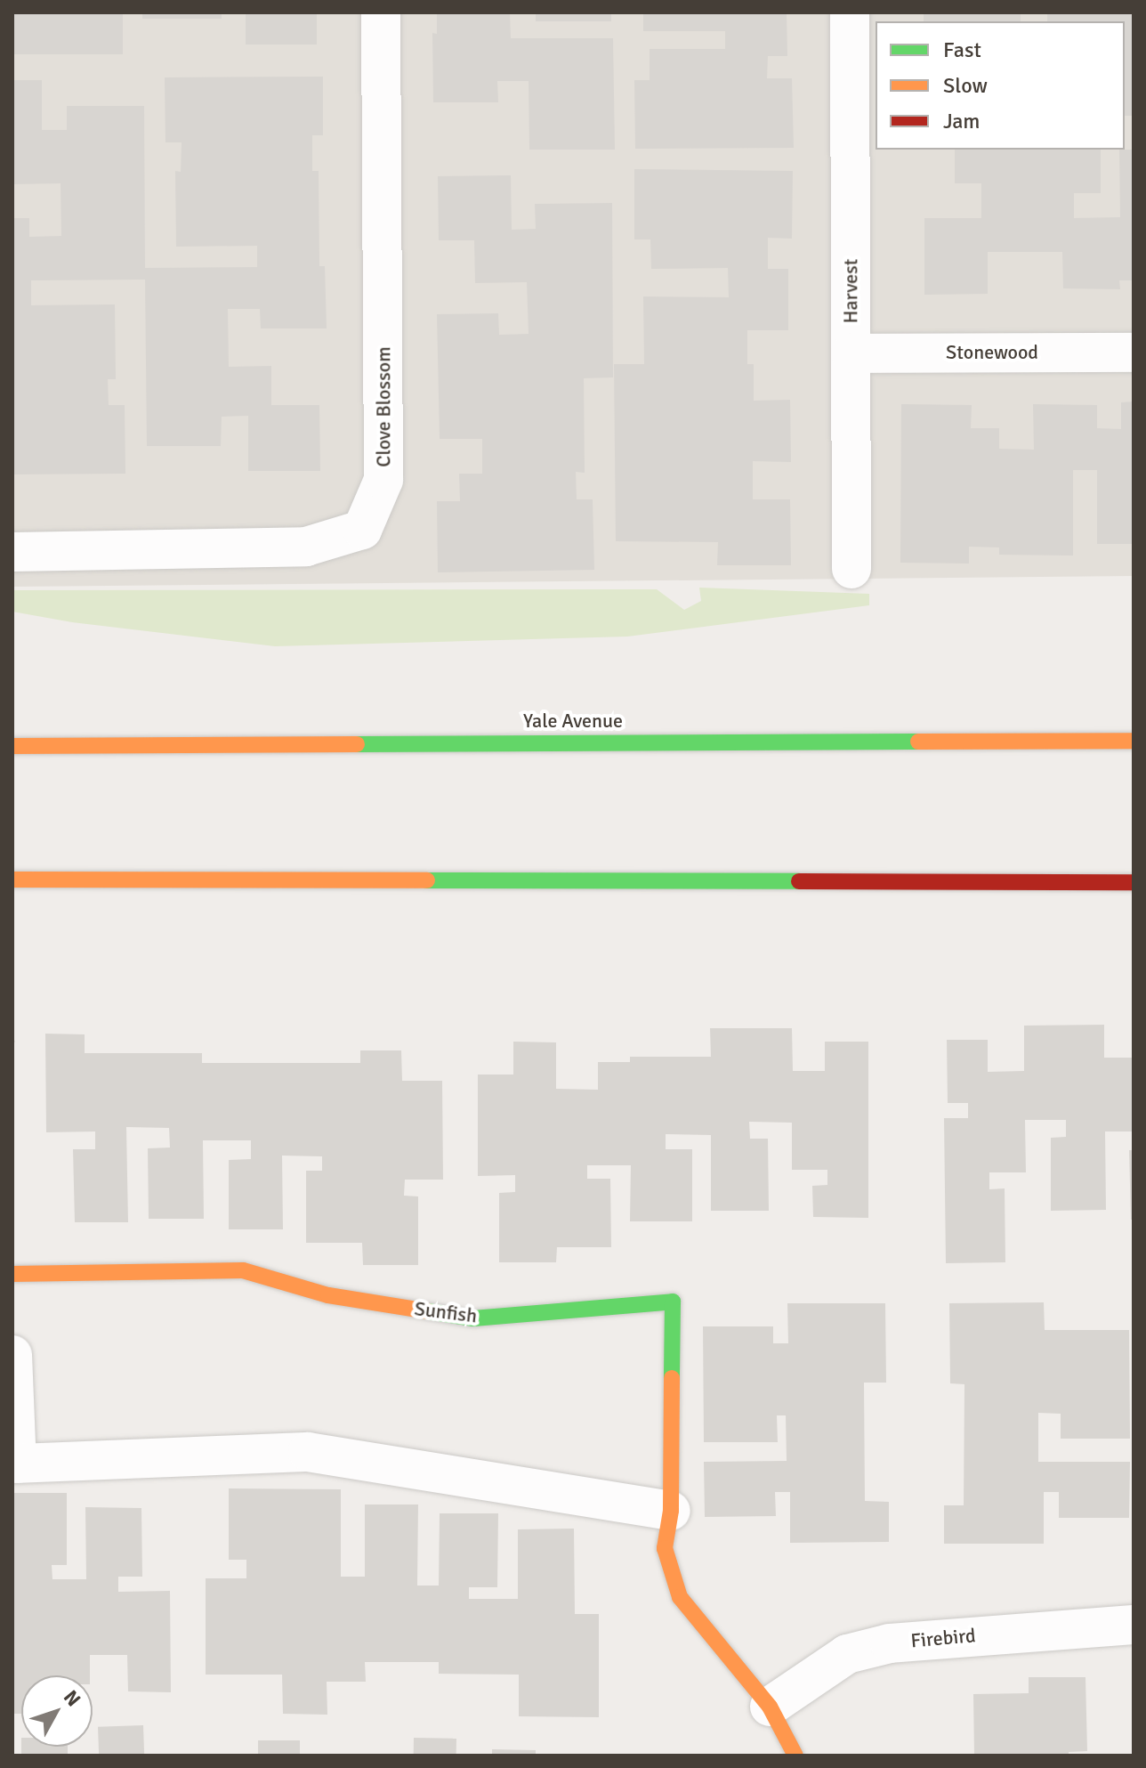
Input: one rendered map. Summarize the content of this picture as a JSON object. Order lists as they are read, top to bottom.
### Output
{
  "streets": {
    "main road": ["Yale Avenue", "Sunfish"],
    "street": [
      "Harvest",
      "Stonewood",
      "Clove Blossom",
      "Firebird"
    ]
  },
  "crossings": [
    ["Harvest", "Stonewood"],
    ["Sunfish", "Firebird"]
  ],
  "legend": ["Fast", "Slow", "Jam"],
  "north": "top right"
}
